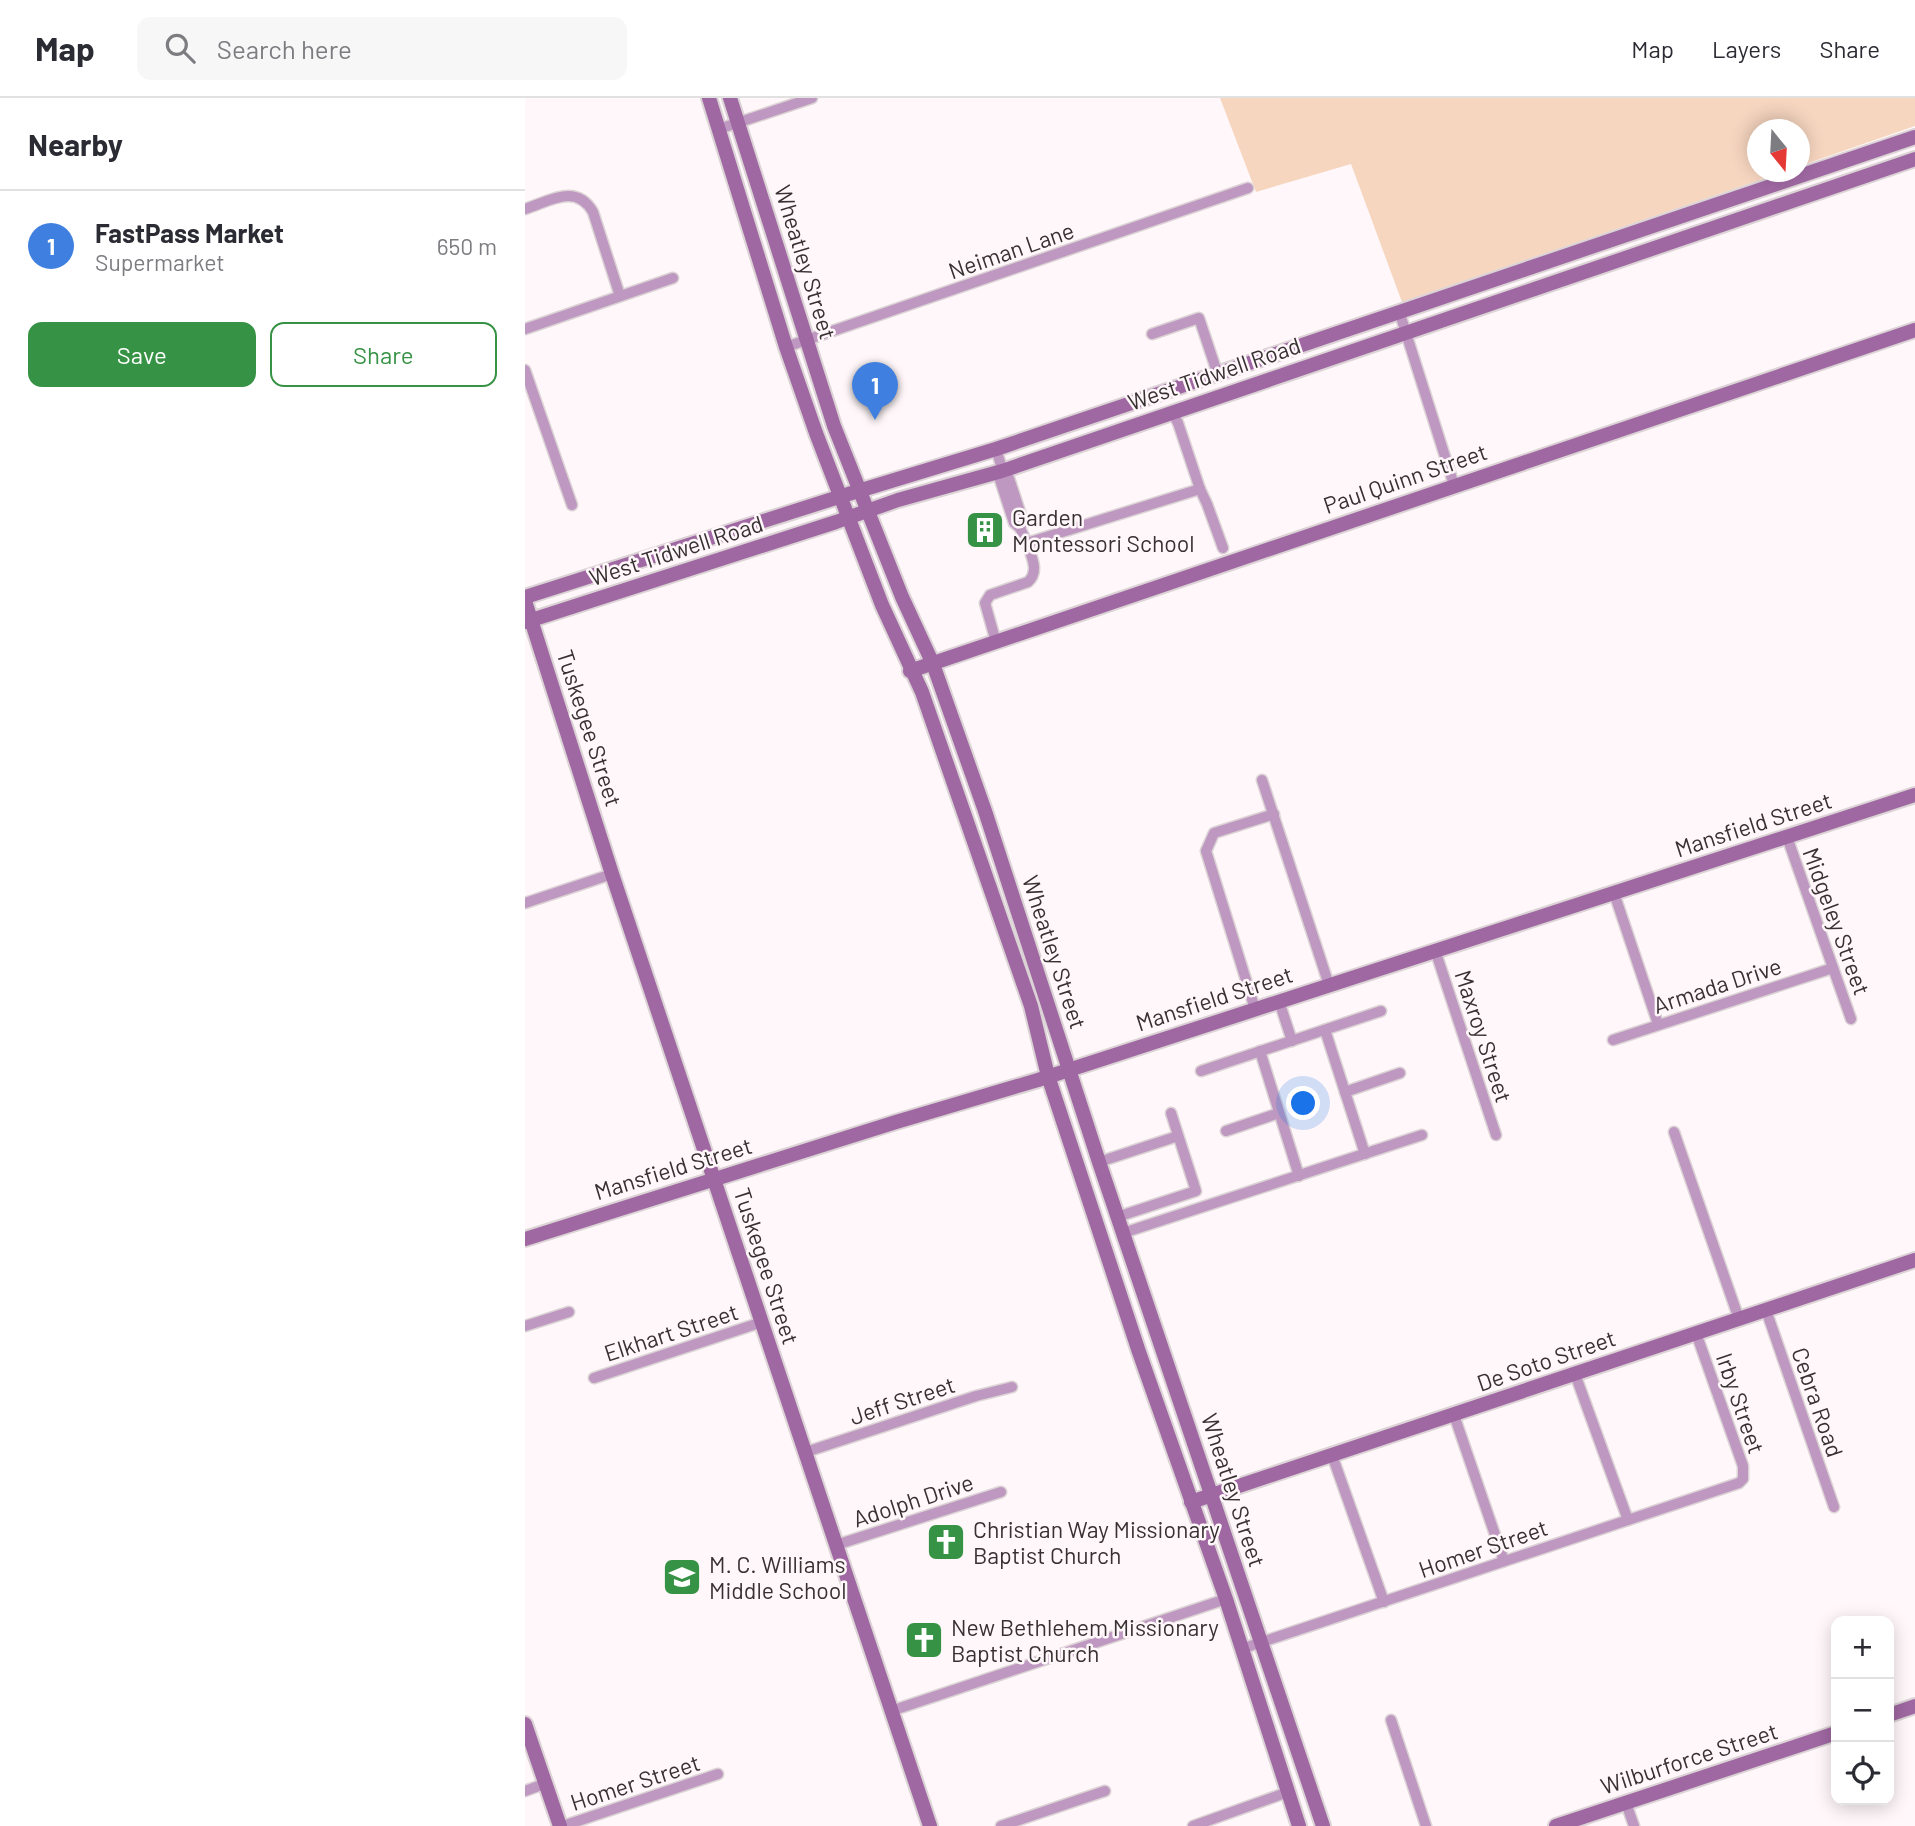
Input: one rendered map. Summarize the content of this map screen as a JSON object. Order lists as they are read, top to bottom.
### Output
{
  "streets": {
    "main road": [
      "Wheatley Street",
      "West Tidwell Road",
      "Paul Quinn Street",
      "Tuskegee Street",
      "Mansfield Street",
      "De Soto Street",
      "Wilburforce Street"
    ],
    "street": [
      "Neiman Lane",
      "Midgeley Street",
      "Armada Drive",
      "Maxroy Street",
      "Elkhart Street",
      "Jeff Street",
      "Cebra Road",
      "Irby Street",
      "Adolph Drive",
      "Homer Street"
    ]
  },
  "crossings": [
    ["Neiman Lane", "Wheatley Street"],
    ["Wheatley Street", "West Tidwell Road"],
    ["Wheatley Street", "Paul Quinn Street"],
    ["Wheatley Street", "Mansfield Street"],
    ["Wheatley Street", "De Soto Street"],
    ["Wheatley Street", "Homer Street"],
    ["West Tidwell Road", "Tuskegee Street"],
    ["Tuskegee Street", "Mansfield Street"],
    ["Tuskegee Street", "Elkhart Street"],
    ["Tuskegee Street", "Jeff Street"],
    ["Tuskegee Street", "Adolph Drive"],
    ["Mansfield Street", "Midgeley Street"],
    ["Mansfield Street", "Maxroy Street"],
    ["Midgeley Street", "Armada Drive"],
    ["De Soto Street", "Cebra Road"],
    ["De Soto Street", "Irby Street"],
    ["Irby Street", "Homer Street"]
  ],
  "places": {
    "building": ["Garden Montessori School"],
    "church": ["Christian Way Missionary Baptist Church", "New Bethlehem Missionary Baptist Church"],
    "school or university": ["M. C. Williams Middle School"]
  },
  "north": "bottom",
  "page": {
    "header": "Map",
    "search": "Search here",
    "nav": ["Map", "Layers", "Share"],
    "heading": "Nearby",
    "list": [
      {
        "mark": "1",
        "name": "FastPass Market",
        "note": "Supermarket",
        "value": "650 m"
      }
    ],
    "buttons": ["Save", "Share"],
    "pins": "1",
    "map_buttons": ["+", "−"]
  }
}
